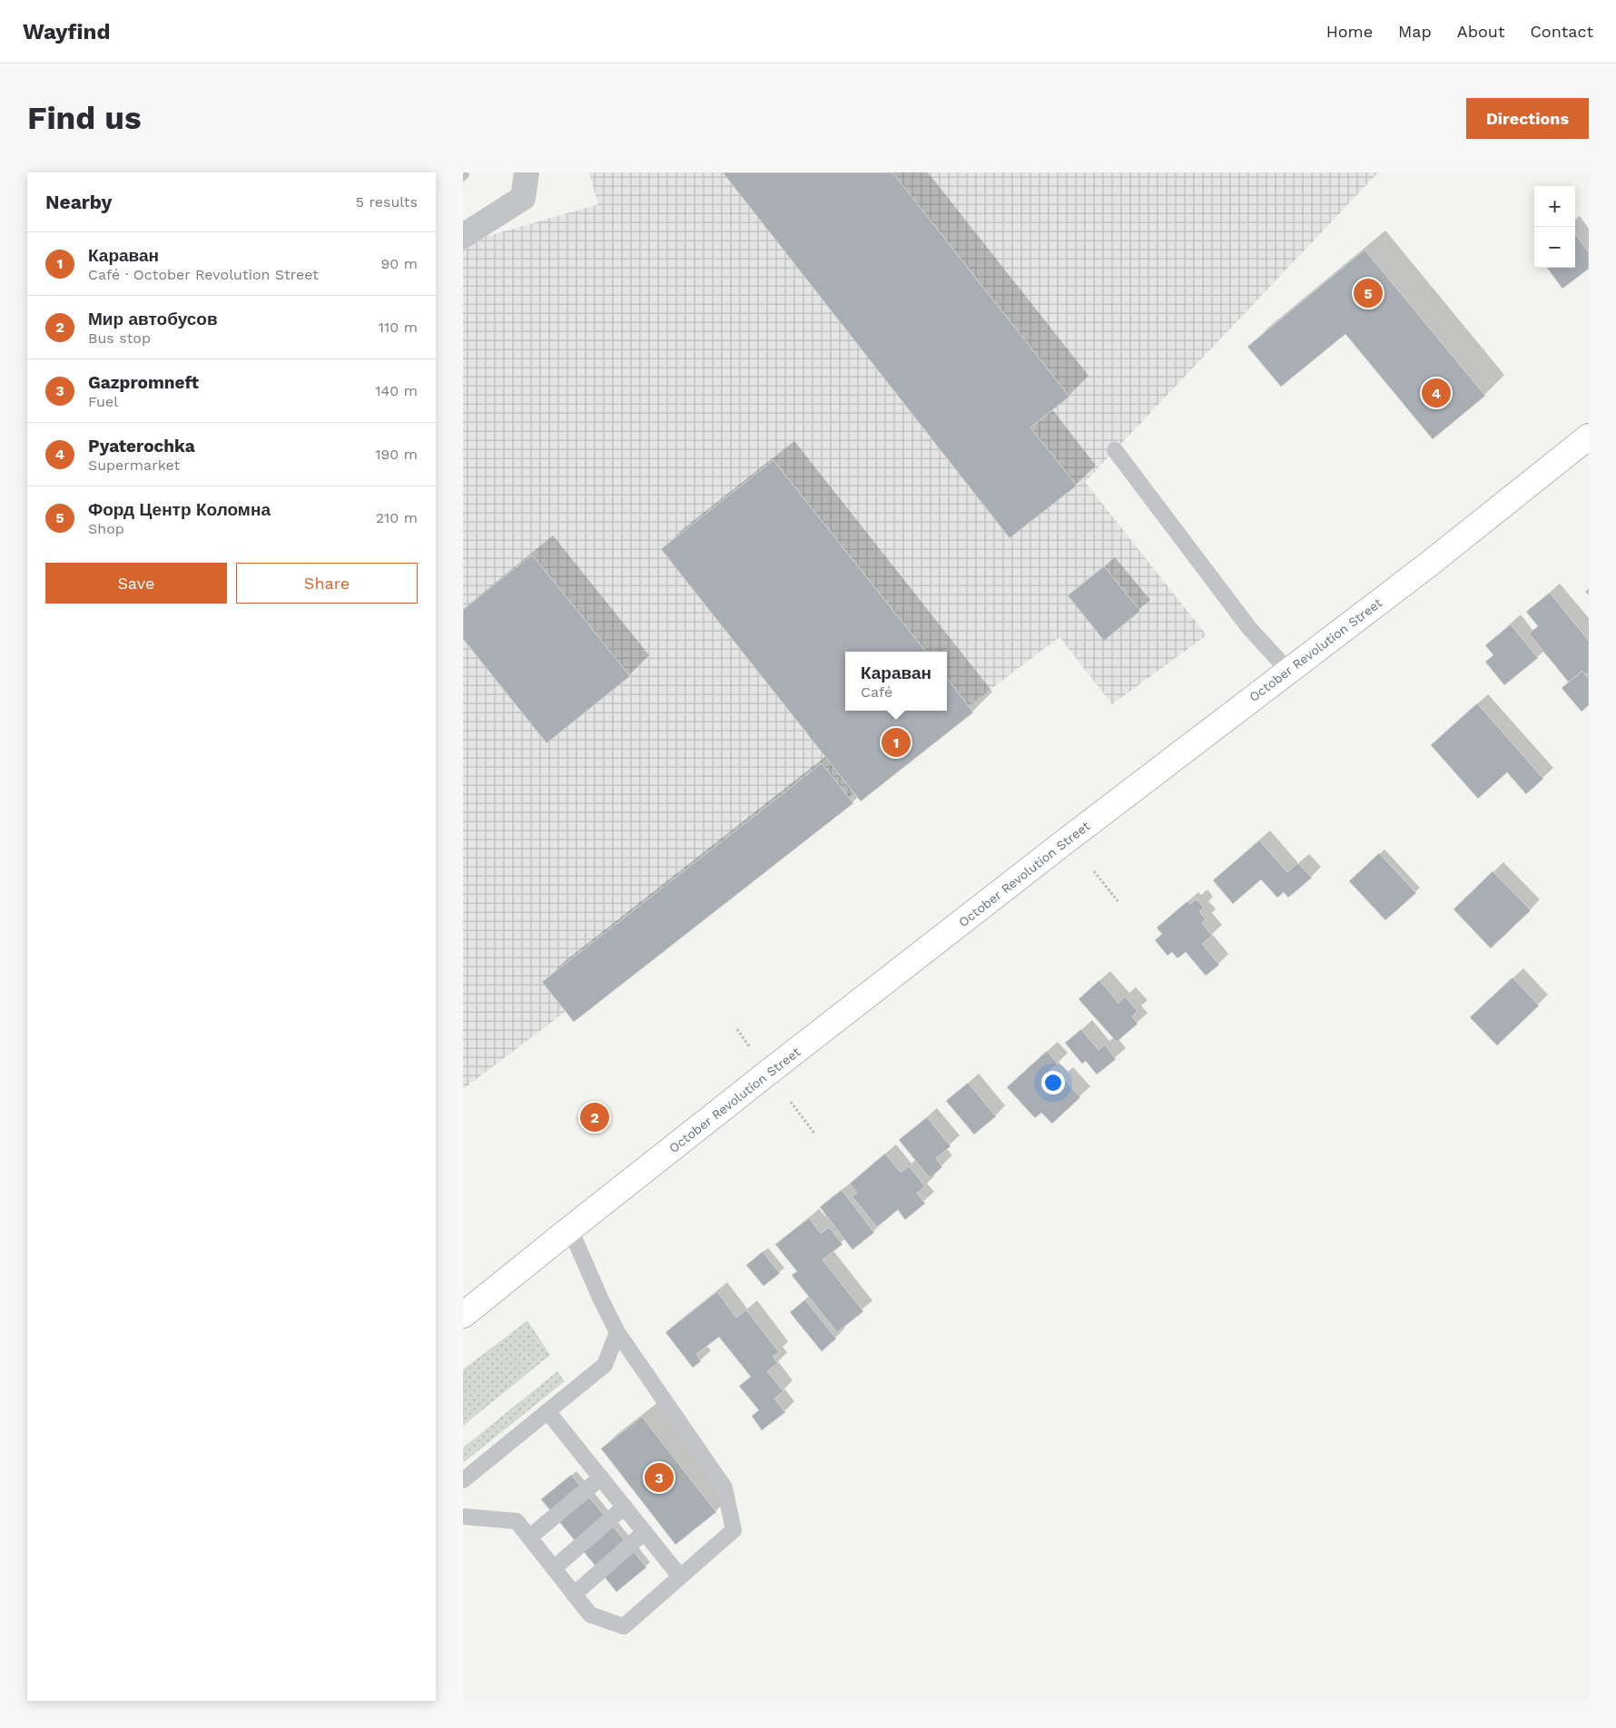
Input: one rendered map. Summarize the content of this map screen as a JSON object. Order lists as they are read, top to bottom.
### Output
{
  "streets": {
    "main road": ["October Revolution Street"]
  },
  "page": {
    "header": "Wayfind",
    "nav": [
      "Home",
      "Map",
      "About",
      "Contact"
    ],
    "buttons": [
      "Directions",
      ["Save", "Share"]
    ],
    "title": "Find us",
    "heading": ["Nearby", "5 results"],
    "map_buttons": ["+", "−"],
    "list": [
      {
        "mark": "1",
        "name": "Караван",
        "note": "Café · October Revolution Street",
        "value": "90 m"
      },
      {
        "mark": "2",
        "name": "Мир автобусов",
        "note": "Bus stop",
        "value": "110 m"
      },
      {
        "mark": "3",
        "name": "Gazpromneft",
        "note": "Fuel",
        "value": "140 m"
      },
      {
        "mark": "4",
        "name": "Pyaterochka",
        "note": "Supermarket",
        "value": "190 m"
      },
      {
        "mark": "5",
        "name": "Форд Центр Коломна",
        "note": "Shop",
        "value": "210 m"
      }
    ],
    "pins": [
      "5",
      "4",
      "1",
      "2",
      "3"
    ],
    "popup": ["Караван", "Café"]
  }
}
